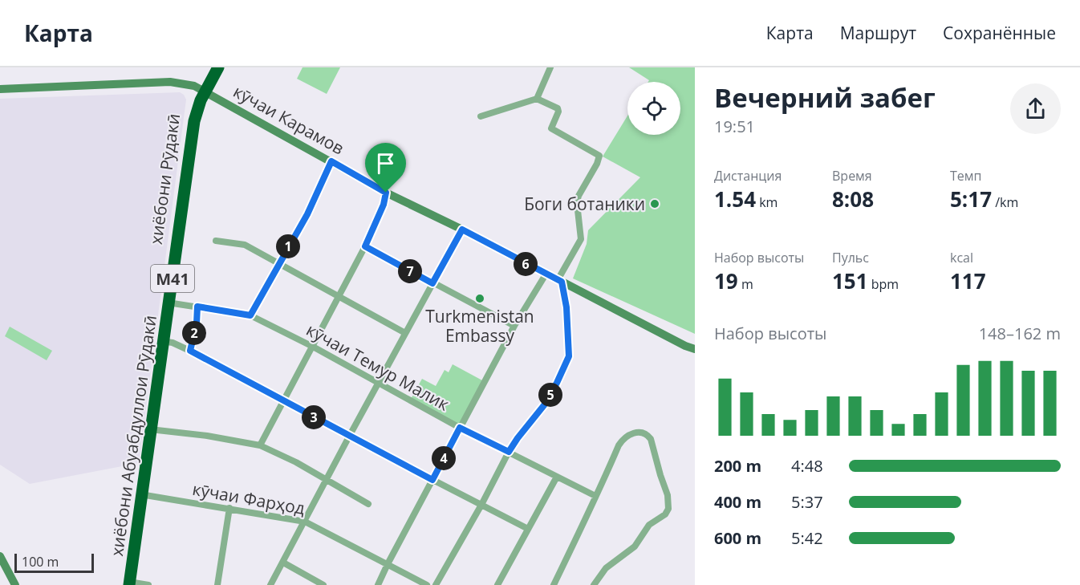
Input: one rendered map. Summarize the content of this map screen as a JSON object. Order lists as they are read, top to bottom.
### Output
{
  "streets": {
    "highway": ["M41", "хиёбони Абуабдуллои Рӯдакӣ"],
    "main road": ["кӯчаи Карамов"],
    "street": ["кӯчаи Темур Малик", "кӯчаи Фарҳод"]
  },
  "crossings": [
    ["кӯчаи Карамов", "хиёбони Абуабдуллои Рӯдакӣ"],
    ["кӯчаи Темур Малик", "хиёбони Абуабдуллои Рӯдакӣ"],
    ["хиёбони Абуабдуллои Рӯдакӣ", "кӯчаи Фарҳод"]
  ],
  "places": ["Боги ботаники", "Turkmenistan Embassy"],
  "scale_bar": "100 m",
  "page": {
    "header": "Карта",
    "nav": ["Карта", "Маршрут", "Сохранённые"],
    "heading": ["Вечерний забег", "19:51"],
    "stats": [
      ["Дистанция", "1.54 km"],
      ["Время", "8:08"],
      ["Темп", "5:17 /km"],
      ["Набор высоты", "19 m"],
      ["Пульс", "151 bpm"],
      ["kcal", "117"]
    ],
    "pins": [
      "1",
      "6",
      "7",
      "2",
      "5",
      "3",
      "4"
    ],
    "chart": ["Набор высоты", "148–162 m"],
    "list": [
      {
        "name": "200 m",
        "note": "4:48"
      },
      {
        "name": "400 m",
        "note": "5:37"
      },
      {
        "name": "600 m",
        "note": "5:42"
      }
    ],
    "scale": "100 m"
  }
}
